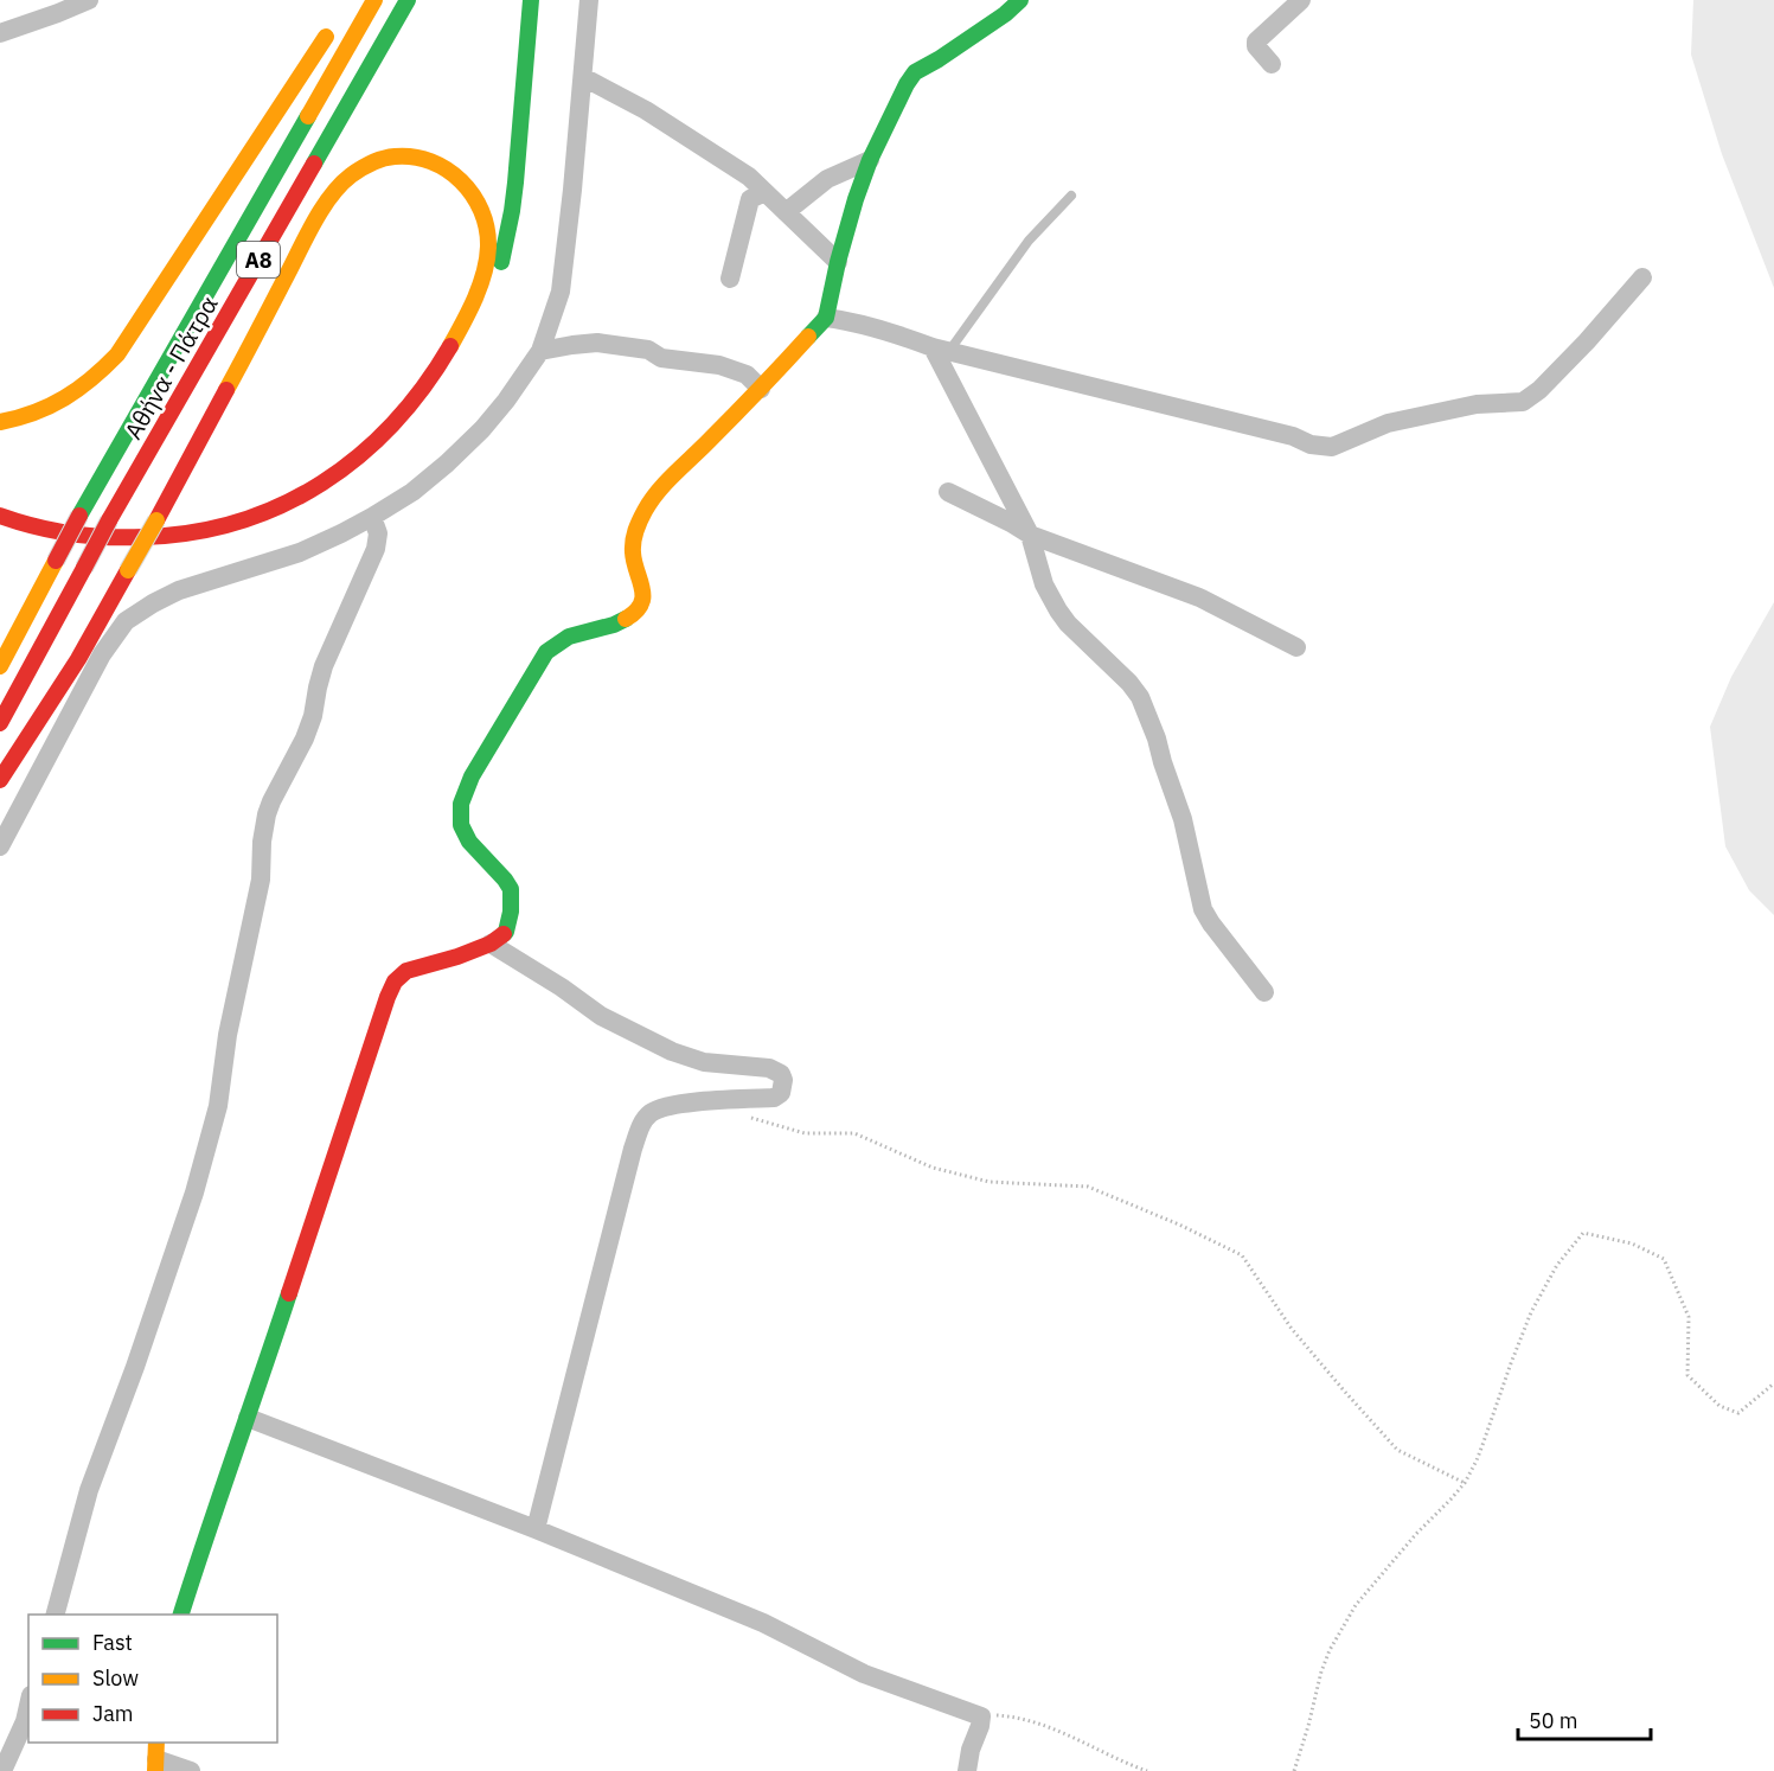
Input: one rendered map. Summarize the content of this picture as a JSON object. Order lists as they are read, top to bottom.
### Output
{
  "streets": {
    "main road": ["Α8", "Αθήνα - Πάτρα"]
  },
  "legend": ["Fast", "Slow", "Jam"],
  "scale_bar": "50 m"
}
